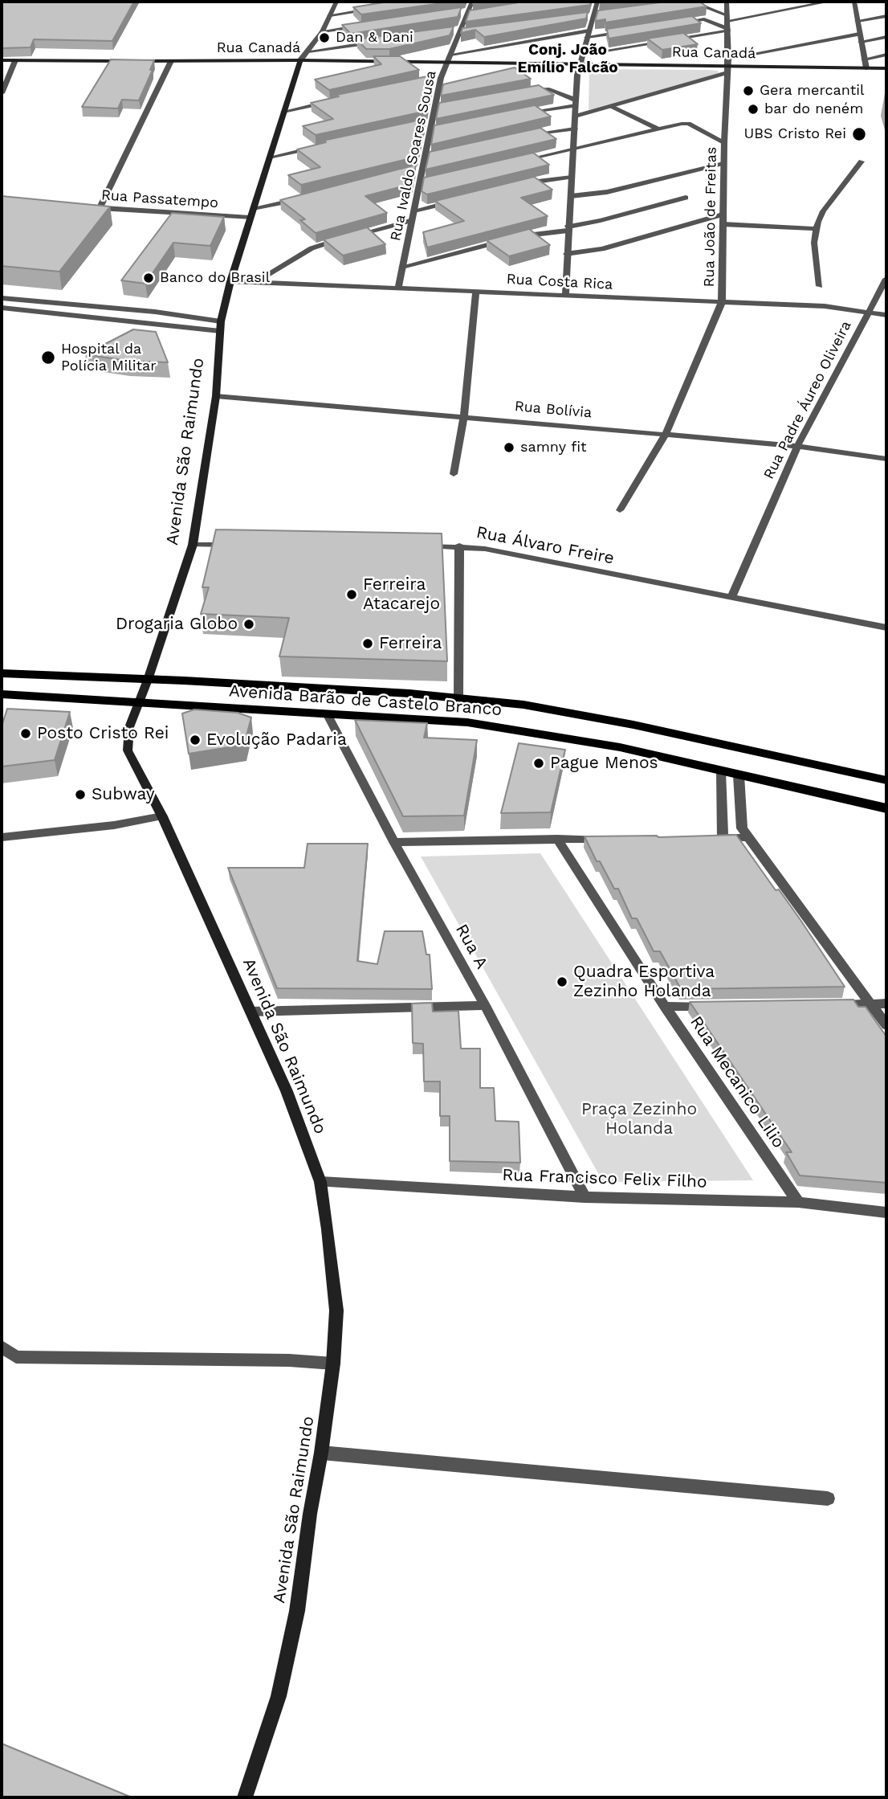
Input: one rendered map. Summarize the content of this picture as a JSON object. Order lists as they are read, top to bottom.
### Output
{
  "streets": {
    "main road": ["Avenida Barão de Castelo Branco"],
    "street": [
      "Rua Canadá",
      "Rua Ivaldo Soares Sousa",
      "Rua Passatempo",
      "Rua João de Freitas",
      "Rua Costa Rica",
      "Rua Padre Áureo Oliveira",
      "Rua Bolívia",
      "Avenida São Raimundo",
      "Rua Álvaro Freire",
      "Rua A",
      "Rua Mecanico Lilio",
      "Rua Francisco Felix Filho"
    ]
  },
  "crossings": [
    ["Rua Canadá", "Rua Ivaldo Soares Sousa"],
    ["Rua Canadá", "Rua João de Freitas"],
    ["Rua Canadá", "Avenida São Raimundo"],
    ["Rua Ivaldo Soares Sousa", "Rua Costa Rica"],
    ["Rua Passatempo", "Avenida São Raimundo"],
    ["Rua João de Freitas", "Rua Costa Rica"],
    ["Rua João de Freitas", "Rua Bolívia"],
    ["Rua Costa Rica", "Rua Padre Áureo Oliveira"],
    ["Rua Costa Rica", "Avenida São Raimundo"],
    ["Rua Padre Áureo Oliveira", "Rua Bolívia"],
    ["Rua Padre Áureo Oliveira", "Rua Álvaro Freire"],
    ["Rua Bolívia", "Avenida São Raimundo"],
    ["Avenida São Raimundo", "Avenida Barão de Castelo Branco"],
    ["Avenida São Raimundo", "Rua Francisco Felix Filho"],
    ["Avenida Barão de Castelo Branco", "Rua A"],
    ["Rua A", "Rua Francisco Felix Filho"],
    ["Rua Mecanico Lilio", "Rua Francisco Felix Filho"]
  ],
  "districts": ["Conj. João Emílio Falcão"],
  "parks": ["Praça Zezinho Holanda"],
  "places": [
    "Dan & Dani",
    "Gera mercantil",
    "bar do neném",
    "UBS Cristo Rei",
    "Banco do Brasil",
    "Hospital da Polícia Militar",
    "samny fit",
    "Ferreira Atacarejo",
    "Drogaria Globo",
    "Ferreira",
    "Posto Cristo Rei",
    "Evolução Padaria",
    "Pague Menos",
    "Subway",
    "Quadra Esportiva Zezinho Holanda"
  ]
}
